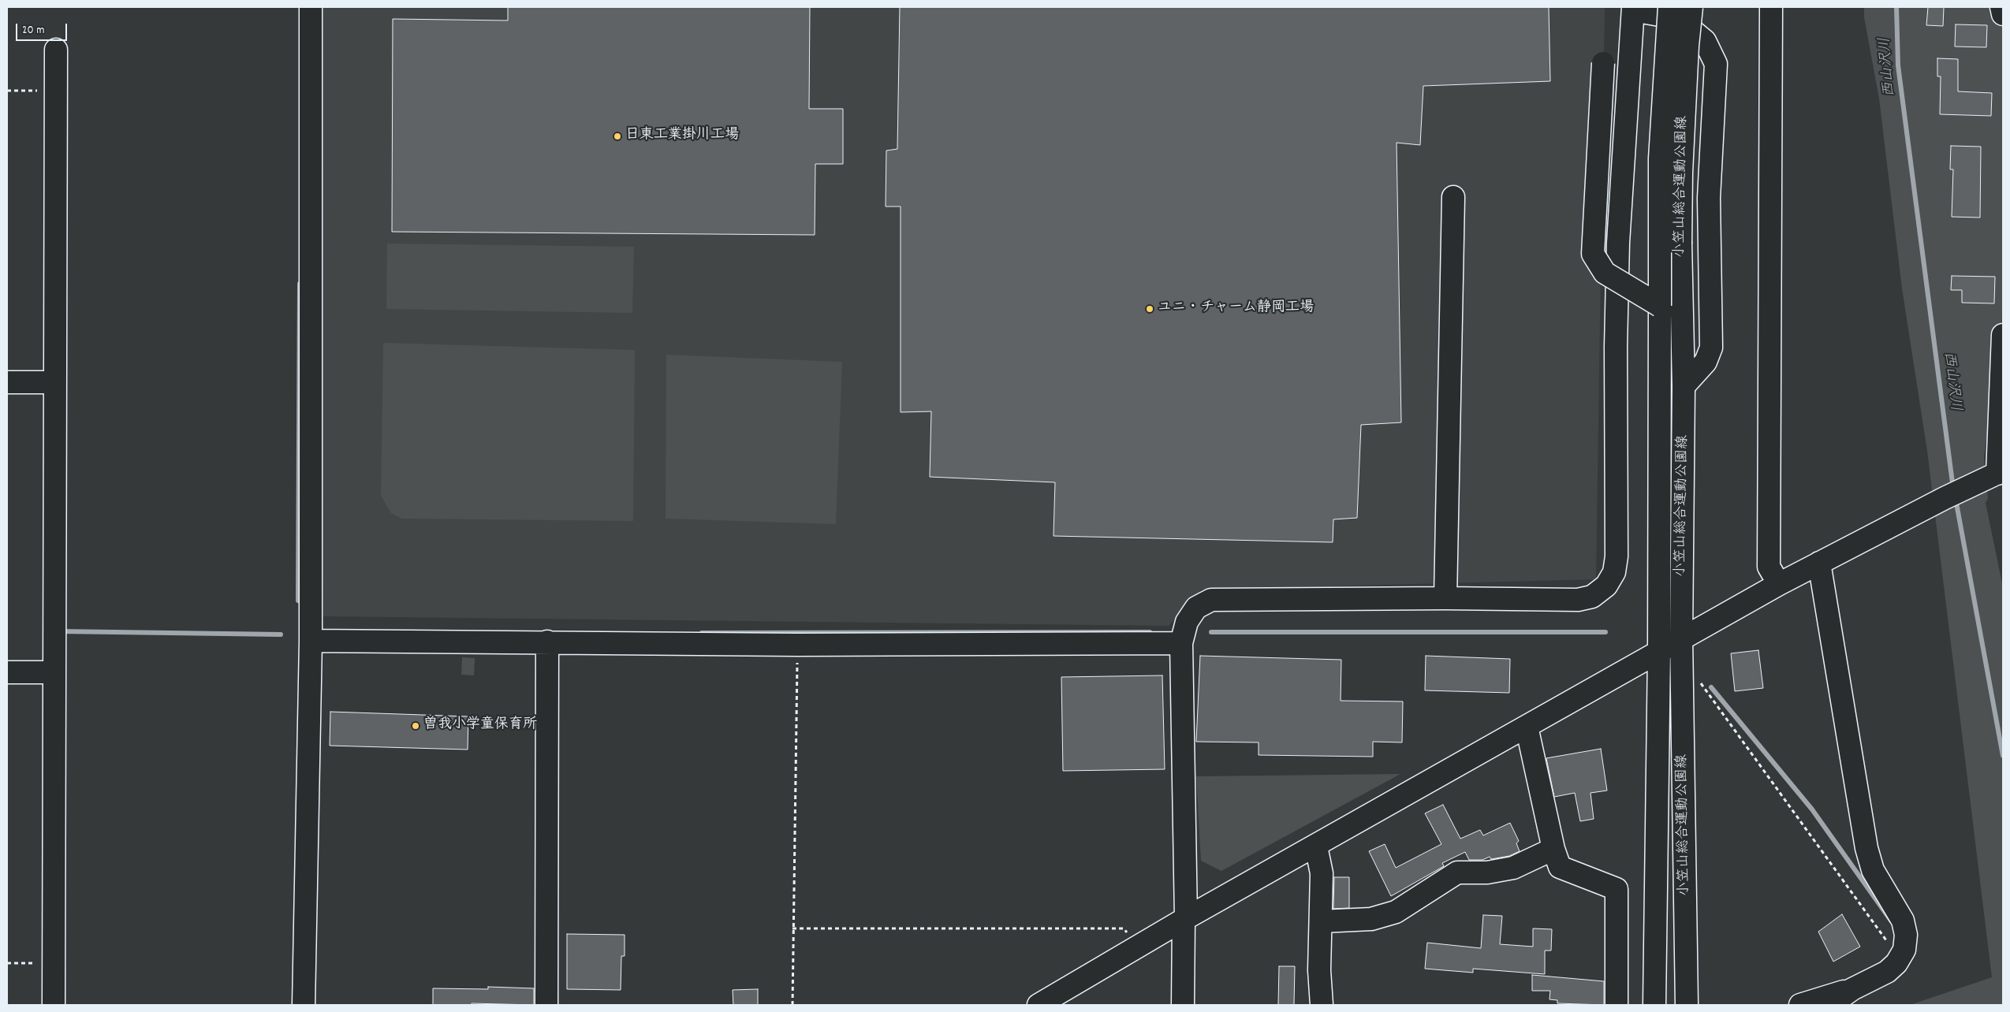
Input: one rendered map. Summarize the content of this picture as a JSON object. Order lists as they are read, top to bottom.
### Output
{
  "streets": {
    "street": ["小笠山総合運動公園線"]
  },
  "water": ["西山沢川"],
  "places": ["日東工業掛川工場", "ユニ・チャーム静岡工場", "曽我小学童保育所"],
  "scale_bar": "20 m"
}
